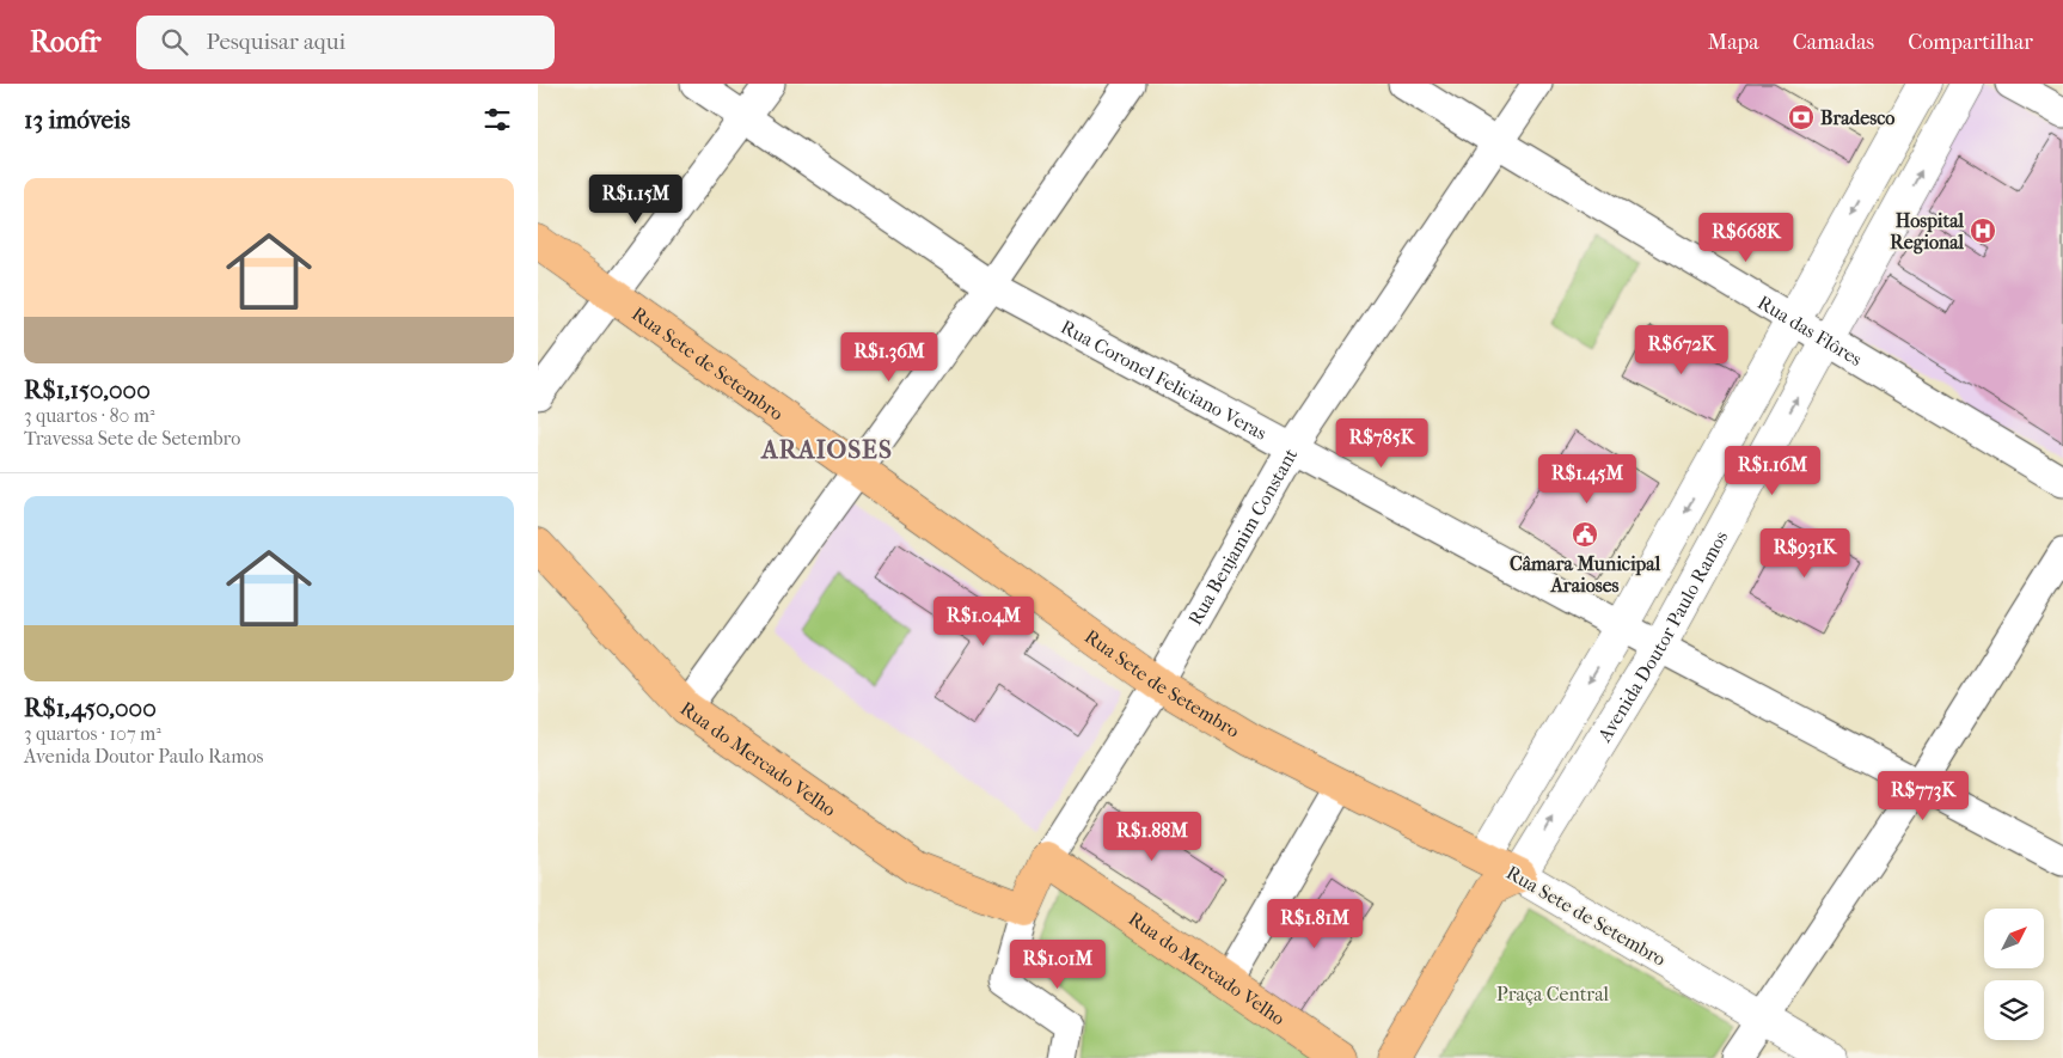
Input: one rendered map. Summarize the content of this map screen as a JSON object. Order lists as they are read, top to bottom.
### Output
{
  "streets": {
    "main road": [
      "Rua Sete de Setembro",
      "Rua Benjamim Constant",
      "Avenida Doutor Paulo Ramos",
      "Rua do Mercado Velho"
    ],
    "street": ["Rua das Flôres", "Rua Coronel Feliciano Veras"]
  },
  "crossings": [
    ["Rua das Flôres", "Rua Benjamim Constant"],
    ["Rua das Flôres", "Avenida Doutor Paulo Ramos"],
    ["Rua Sete de Setembro", "Rua Benjamim Constant"],
    ["Rua Sete de Setembro", "Avenida Doutor Paulo Ramos"],
    ["Rua Coronel Feliciano Veras", "Rua Benjamim Constant"],
    ["Rua Coronel Feliciano Veras", "Avenida Doutor Paulo Ramos"],
    ["Rua Benjamim Constant", "Rua do Mercado Velho"]
  ],
  "districts": ["ARAIOSES"],
  "parks": ["Praça Central"],
  "places": {
    "bank": ["Bradesco"],
    "hospital": ["Hospital Regional"],
    "public building": ["Câmara Municipal Araioses"]
  },
  "north": "top right",
  "page": {
    "header": "Roofr",
    "search": "Pesquisar aqui",
    "nav": ["Mapa", "Camadas", "Compartilhar"],
    "heading": "13 imóveis",
    "list": [
      {
        "name": "R$1,150,000",
        "note": "3 quartos · 80 m² · Travessa Sete de Setembro"
      },
      {
        "name": "R$1,450,000",
        "note": "3 quartos · 107 m² · Avenida Doutor Paulo Ramos"
      }
    ],
    "price": [
      "R$1.15M",
      "R$668K",
      "R$672K",
      "R$1.36M",
      "R$785K",
      "R$1.16M",
      "R$1.45M",
      "R$931K",
      "R$1.04M",
      "R$773K",
      "R$1.88M",
      "R$1.81M",
      "R$1.01M"
    ]
  }
}
